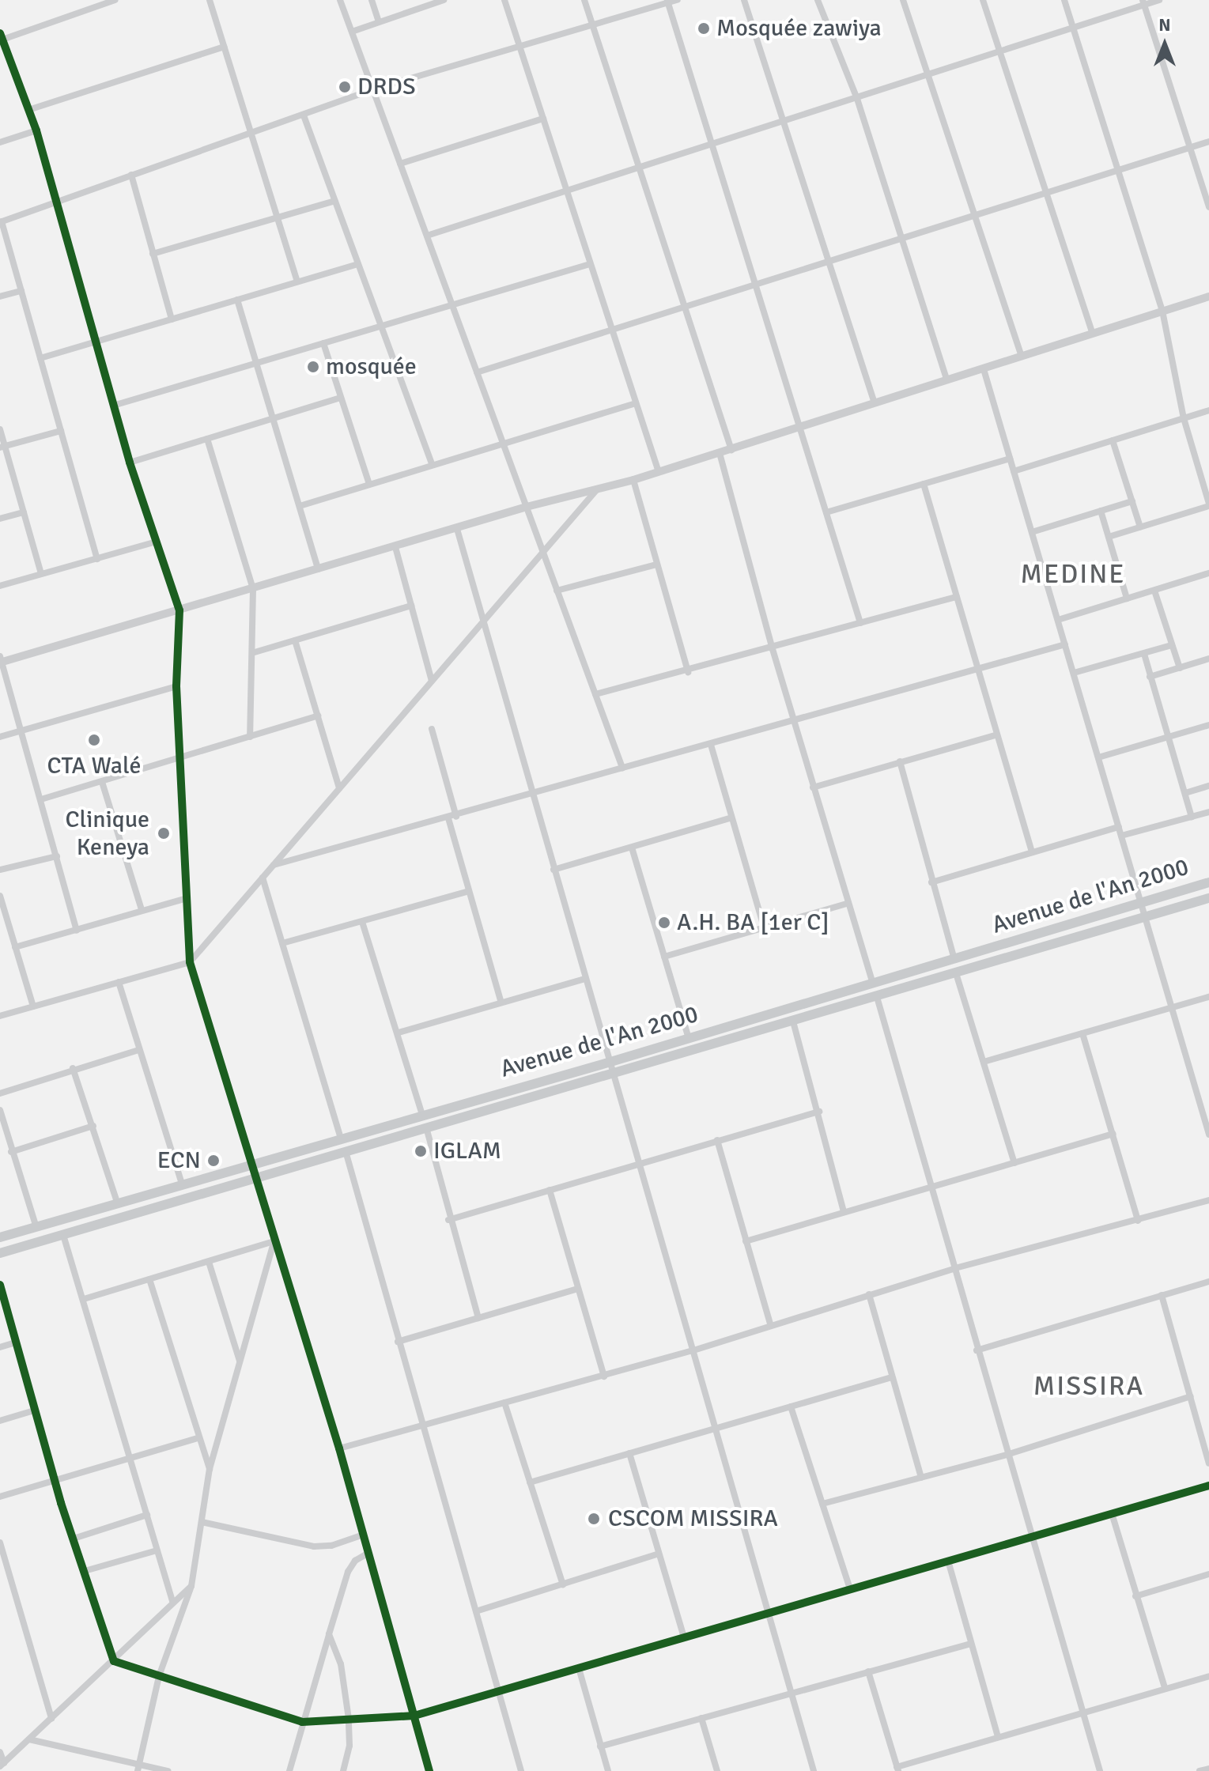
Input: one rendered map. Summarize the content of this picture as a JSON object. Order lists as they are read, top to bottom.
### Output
{
  "streets": {
    "main road": ["Avenue de l'An 2000"]
  },
  "districts": ["MEDINE", "MISSIRA"],
  "places": [
    "Mosquée zawiya",
    "DRDS",
    "mosquée",
    "CTA Walé",
    "Clinique Keneya",
    "A.H. BA [1er C]",
    "IGLAM",
    "ECN",
    "CSCOM MISSIRA"
  ],
  "north": "top"
}
